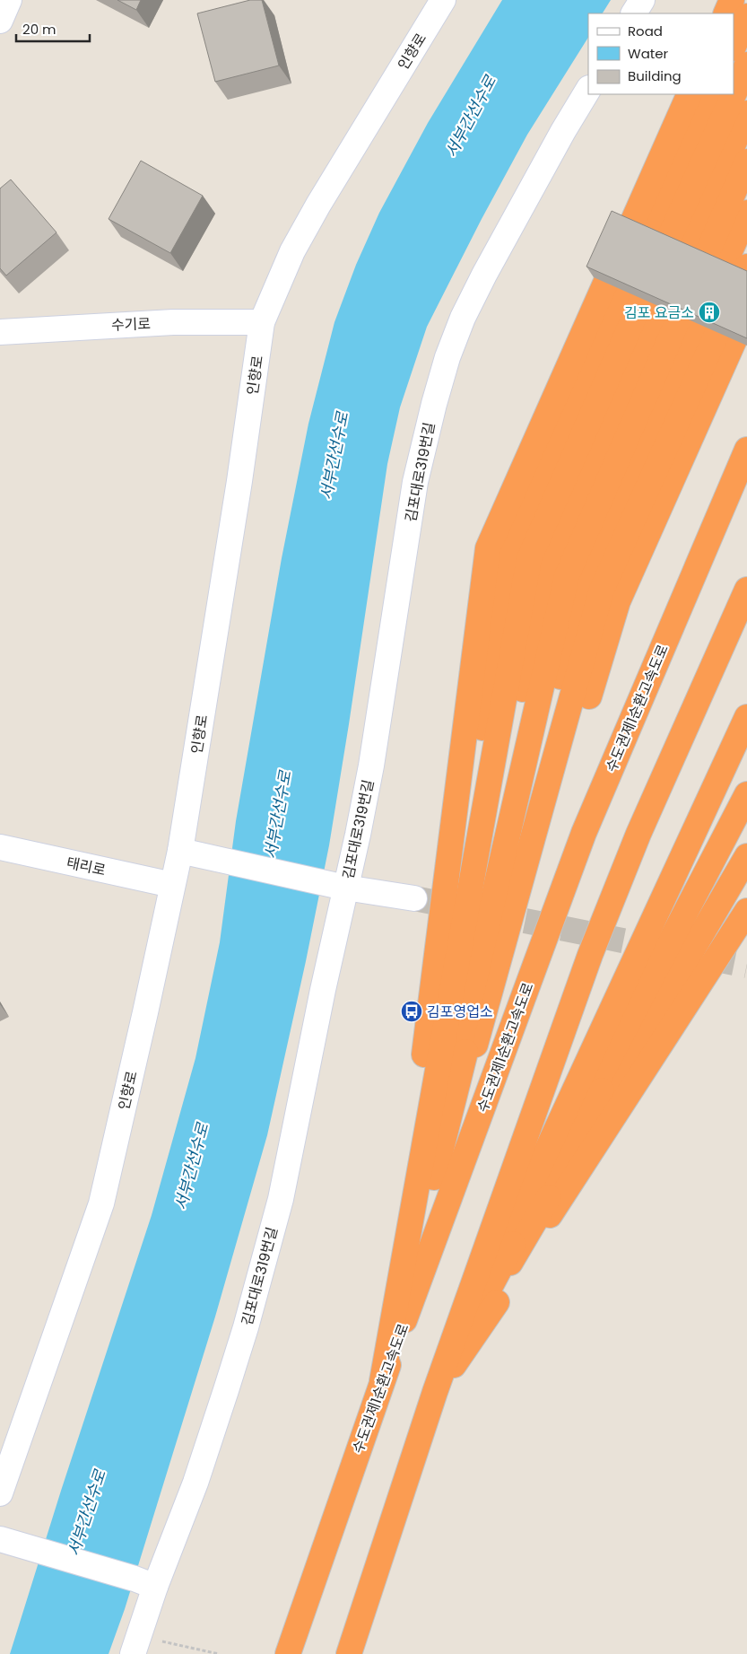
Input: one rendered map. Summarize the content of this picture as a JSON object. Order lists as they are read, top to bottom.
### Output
{
  "streets": {
    "highway": ["수도권제1순환고속도로"],
    "street": [
      "인향로",
      "수기로",
      "김포대로319번길",
      "태리로"
    ]
  },
  "crossings": [
    ["인향로", "수기로"],
    ["인향로", "태리로"]
  ],
  "water": ["서부간선수로"],
  "places": {
    "building": ["김포 요금소"],
    "bus stop": ["김포영업소"]
  },
  "legend": ["Road", "Water", "Building"],
  "scale_bar": "20 m"
}
